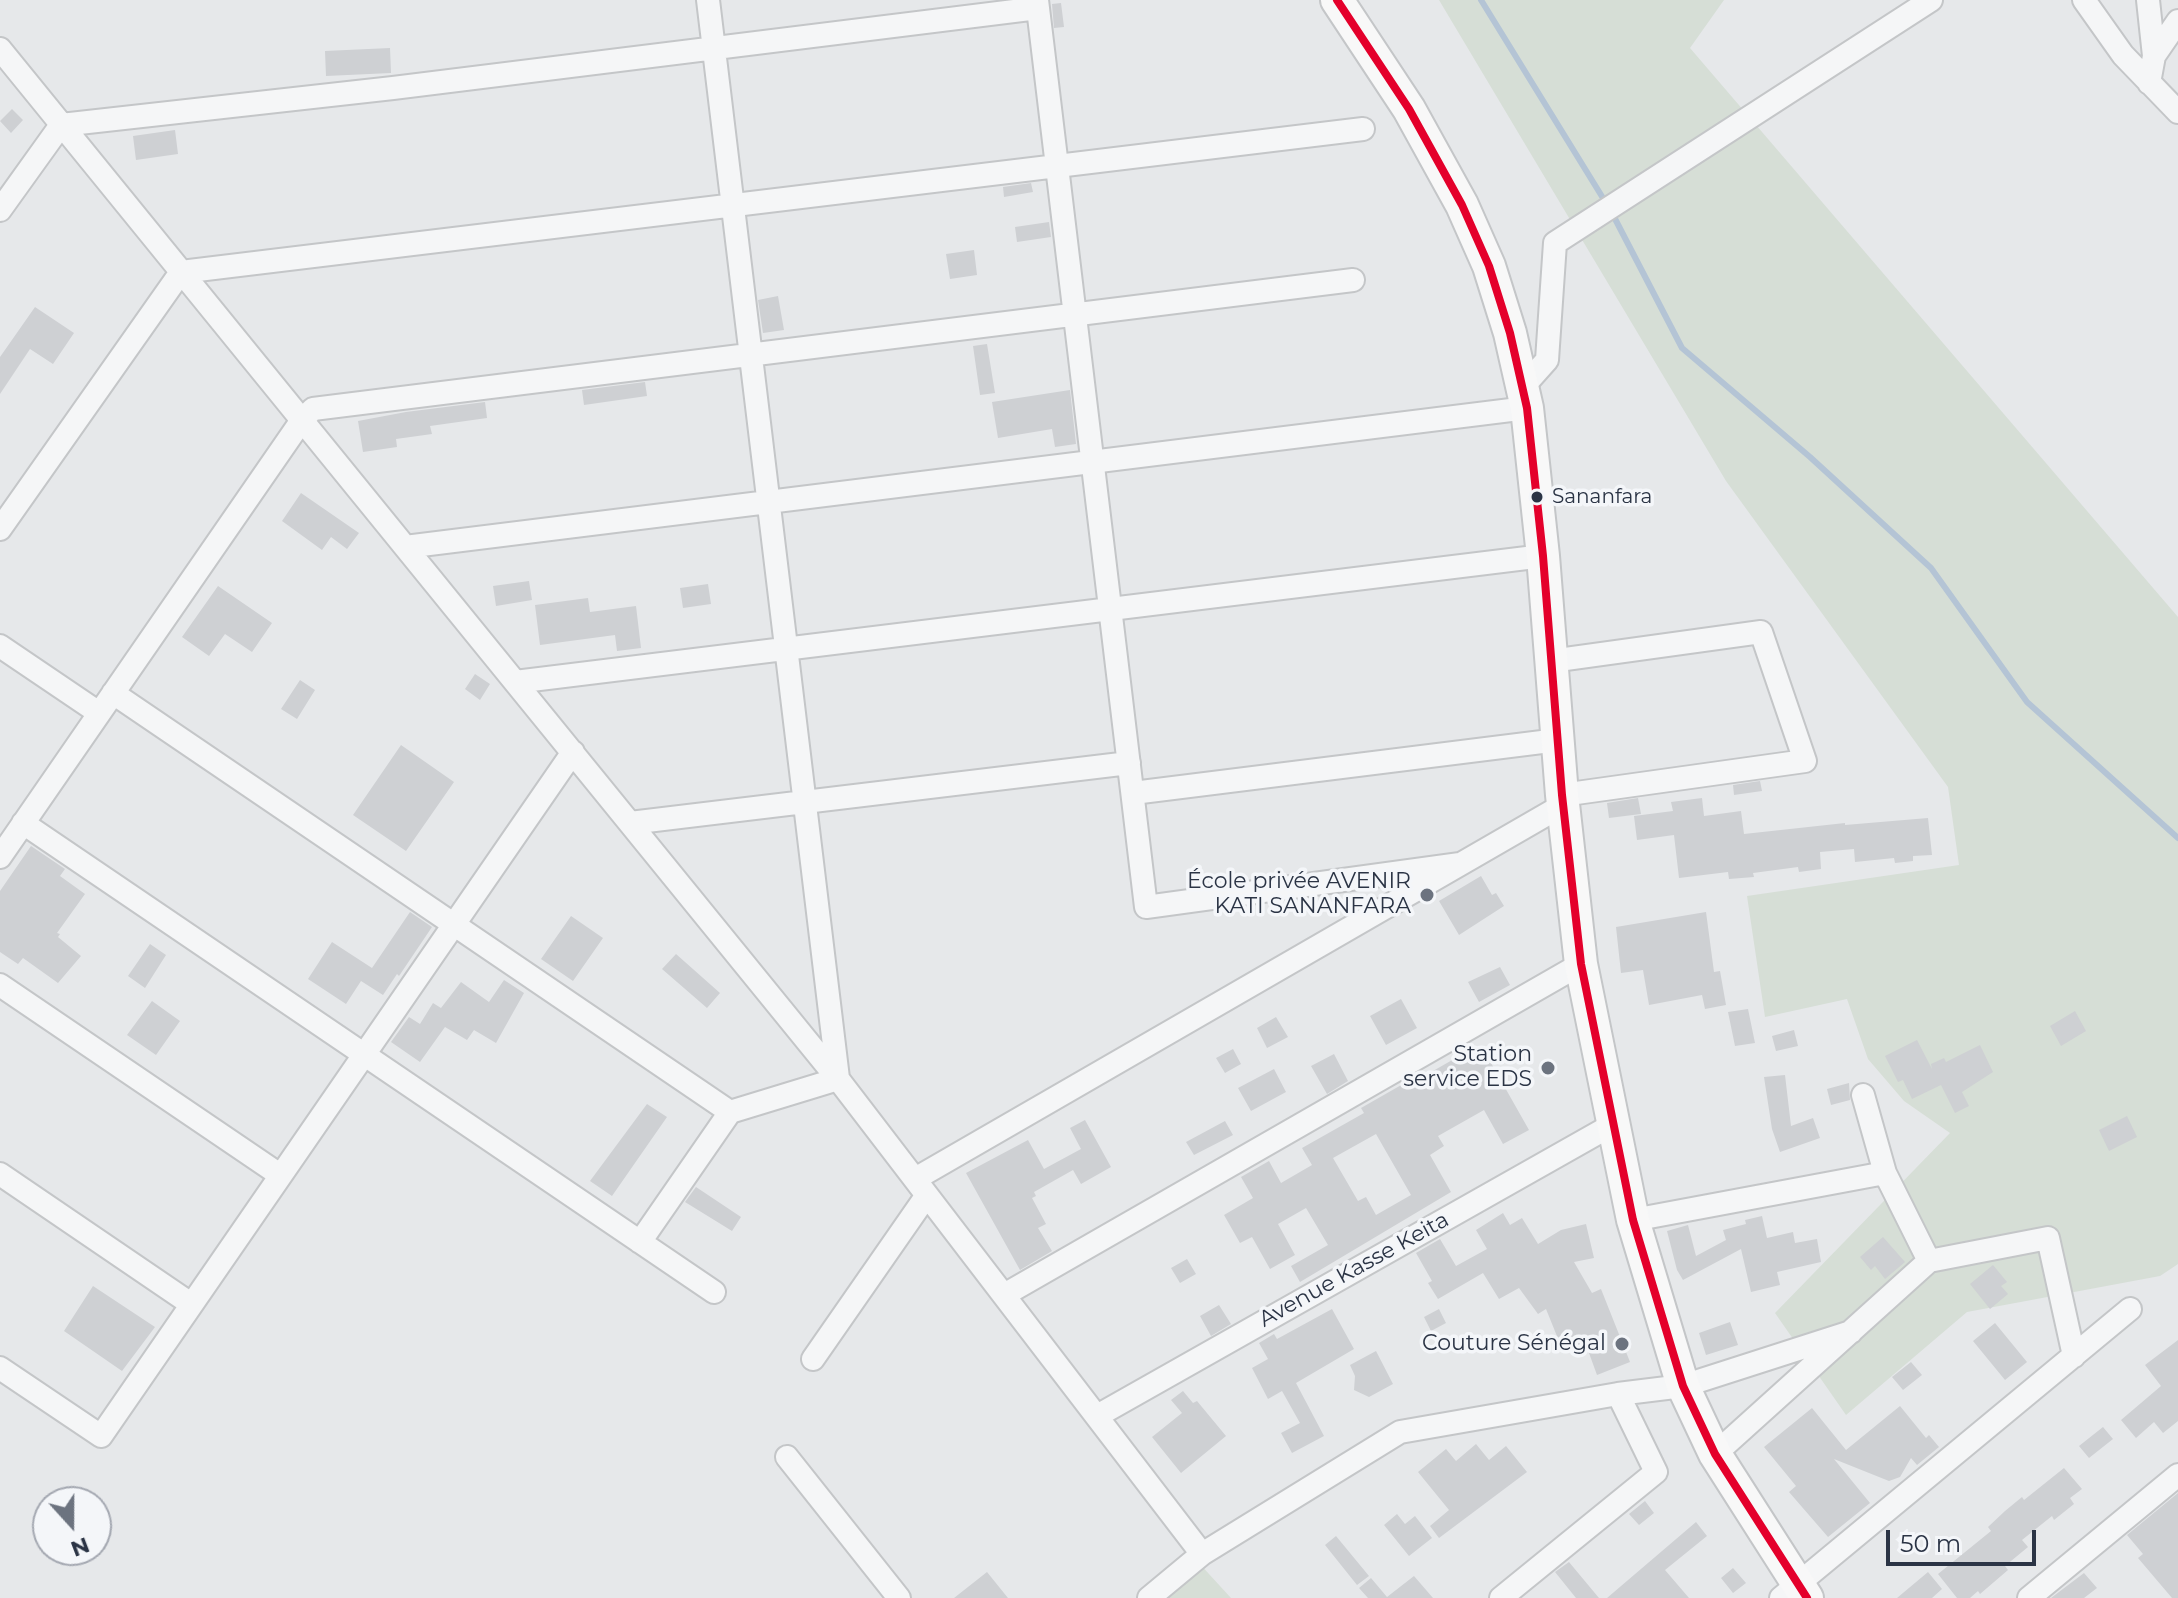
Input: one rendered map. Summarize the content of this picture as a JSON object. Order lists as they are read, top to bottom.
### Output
{
  "streets": {
    "street": ["Avenue Kasse Keita"]
  },
  "places": [
    "Sananfara",
    "École privée AVENIR KATI SANANFARA",
    "Station service EDS",
    "Couture Sénégal"
  ],
  "scale_bar": "50 m",
  "north": "bottom"
}
